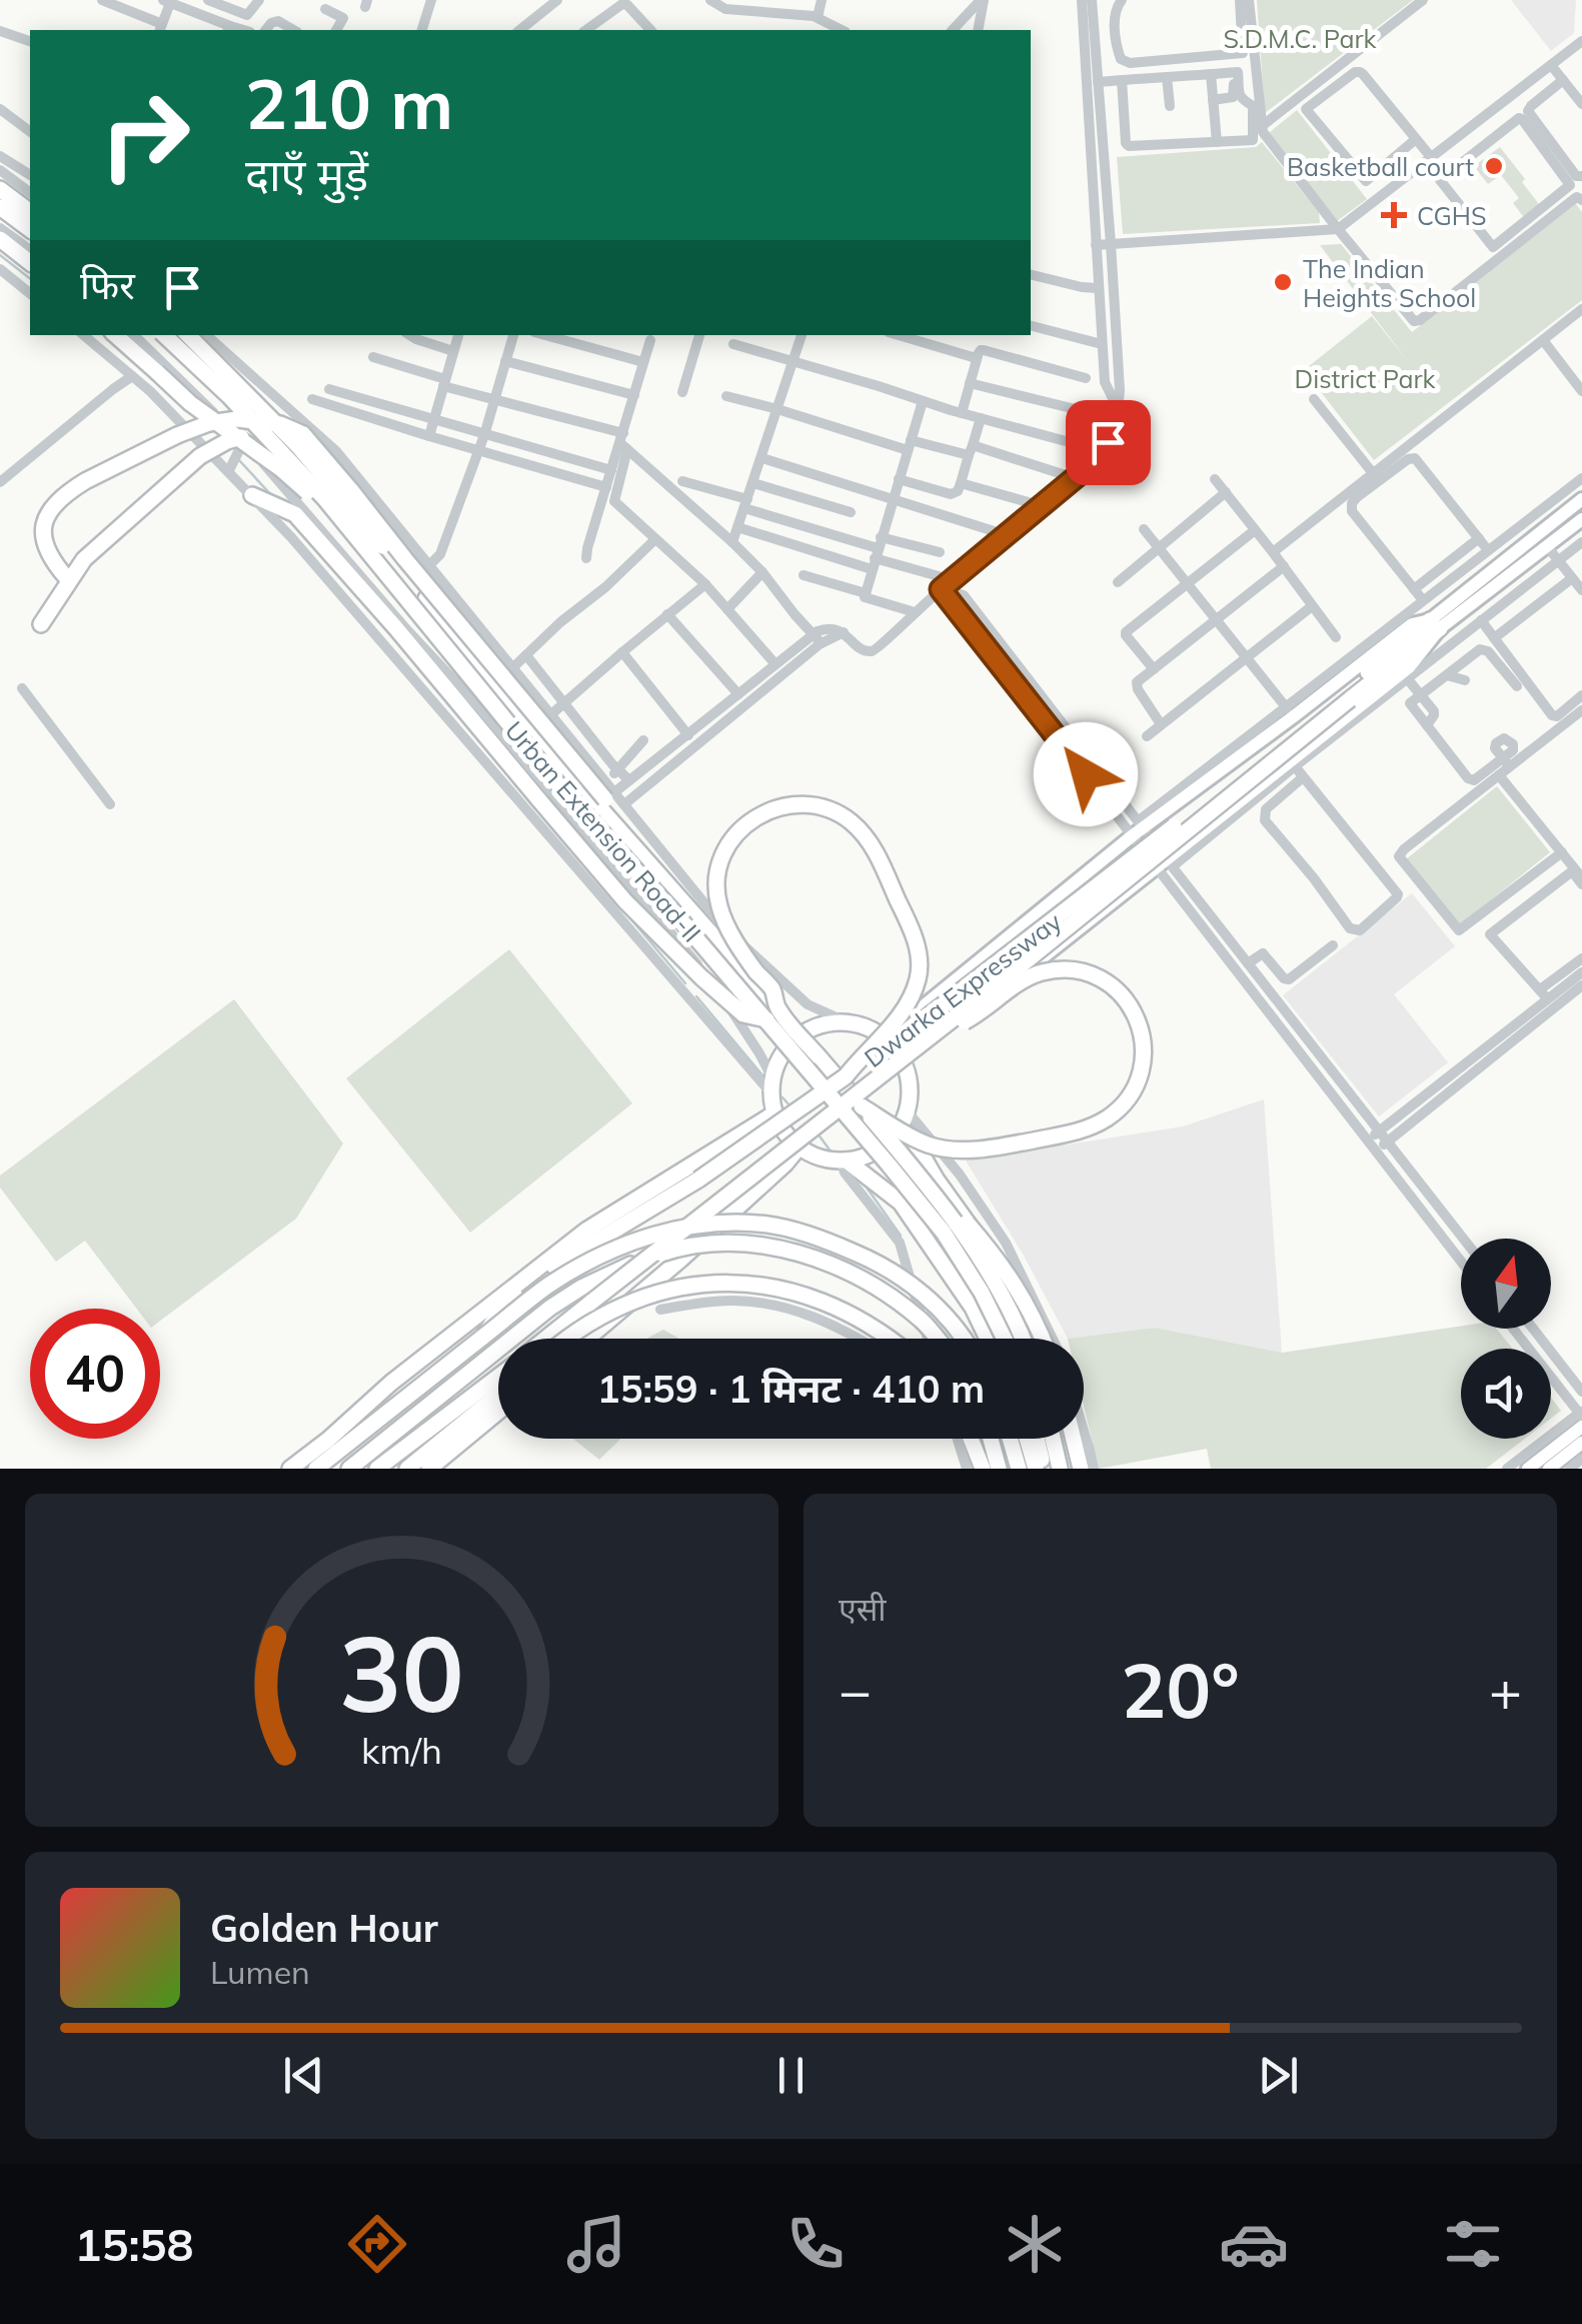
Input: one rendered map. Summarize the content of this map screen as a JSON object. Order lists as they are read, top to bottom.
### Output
{
  "streets": {
    "highway": ["Urban Extension Road-II", "Dwarka Expressway"]
  },
  "parks": ["S.D.M.C. Park", "District Park"],
  "places": {
    "other": ["Basketball court", "The Indian Heights School"],
    "health": ["CGHS"]
  },
  "north": "top",
  "page": {
    "turn": ["210 m", "दाएँ मुड़ें"],
    "then": "फिर",
    "limit": "40",
    "trip": "15:59 · 1 मिनट · 410 m",
    "tile": "एसी",
    "heat": ["−", "20°", "+"],
    "song": ["Golden Hour", "Lumen"],
    "tabs": "15:58",
    "gauge": ["30", "km/h"]
  }
}
